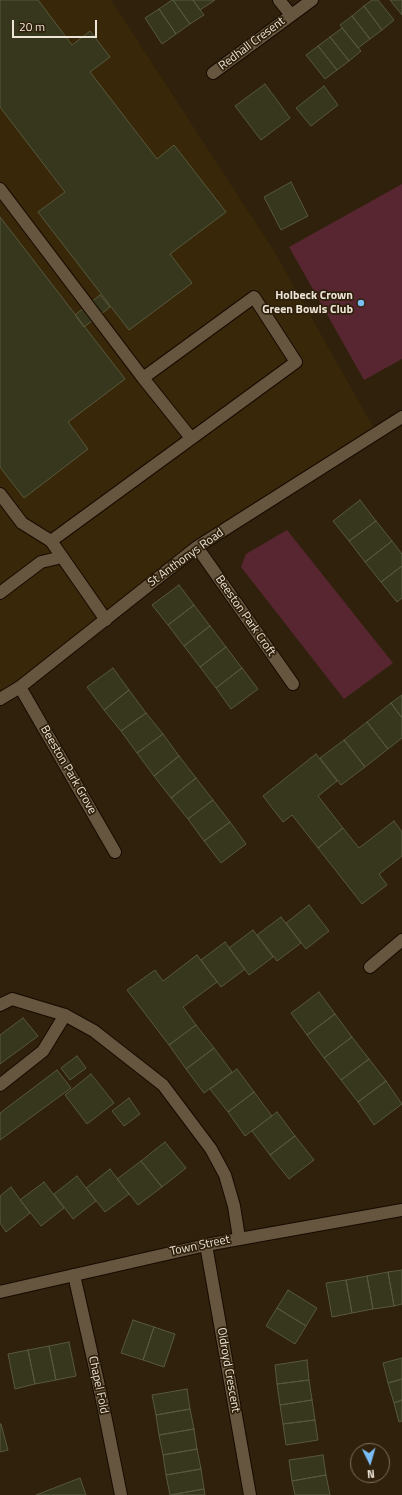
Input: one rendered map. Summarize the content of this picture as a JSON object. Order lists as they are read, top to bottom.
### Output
{
  "streets": {
    "street": [
      "Redhall Cresent",
      "St Anthonys Road",
      "Beeston Park Croft",
      "Beeston Park Grove",
      "Town Street",
      "Oldroyd Crescent",
      "Chapel Fold"
    ]
  },
  "crossings": [
    ["St Anthonys Road", "Beeston Park Croft"],
    ["St Anthonys Road", "Beeston Park Grove"],
    ["Town Street", "Oldroyd Crescent"],
    ["Town Street", "Chapel Fold"]
  ],
  "places": ["Holbeck Crown Green Bowls Club"],
  "scale_bar": "20 m",
  "north": "bottom"
}
